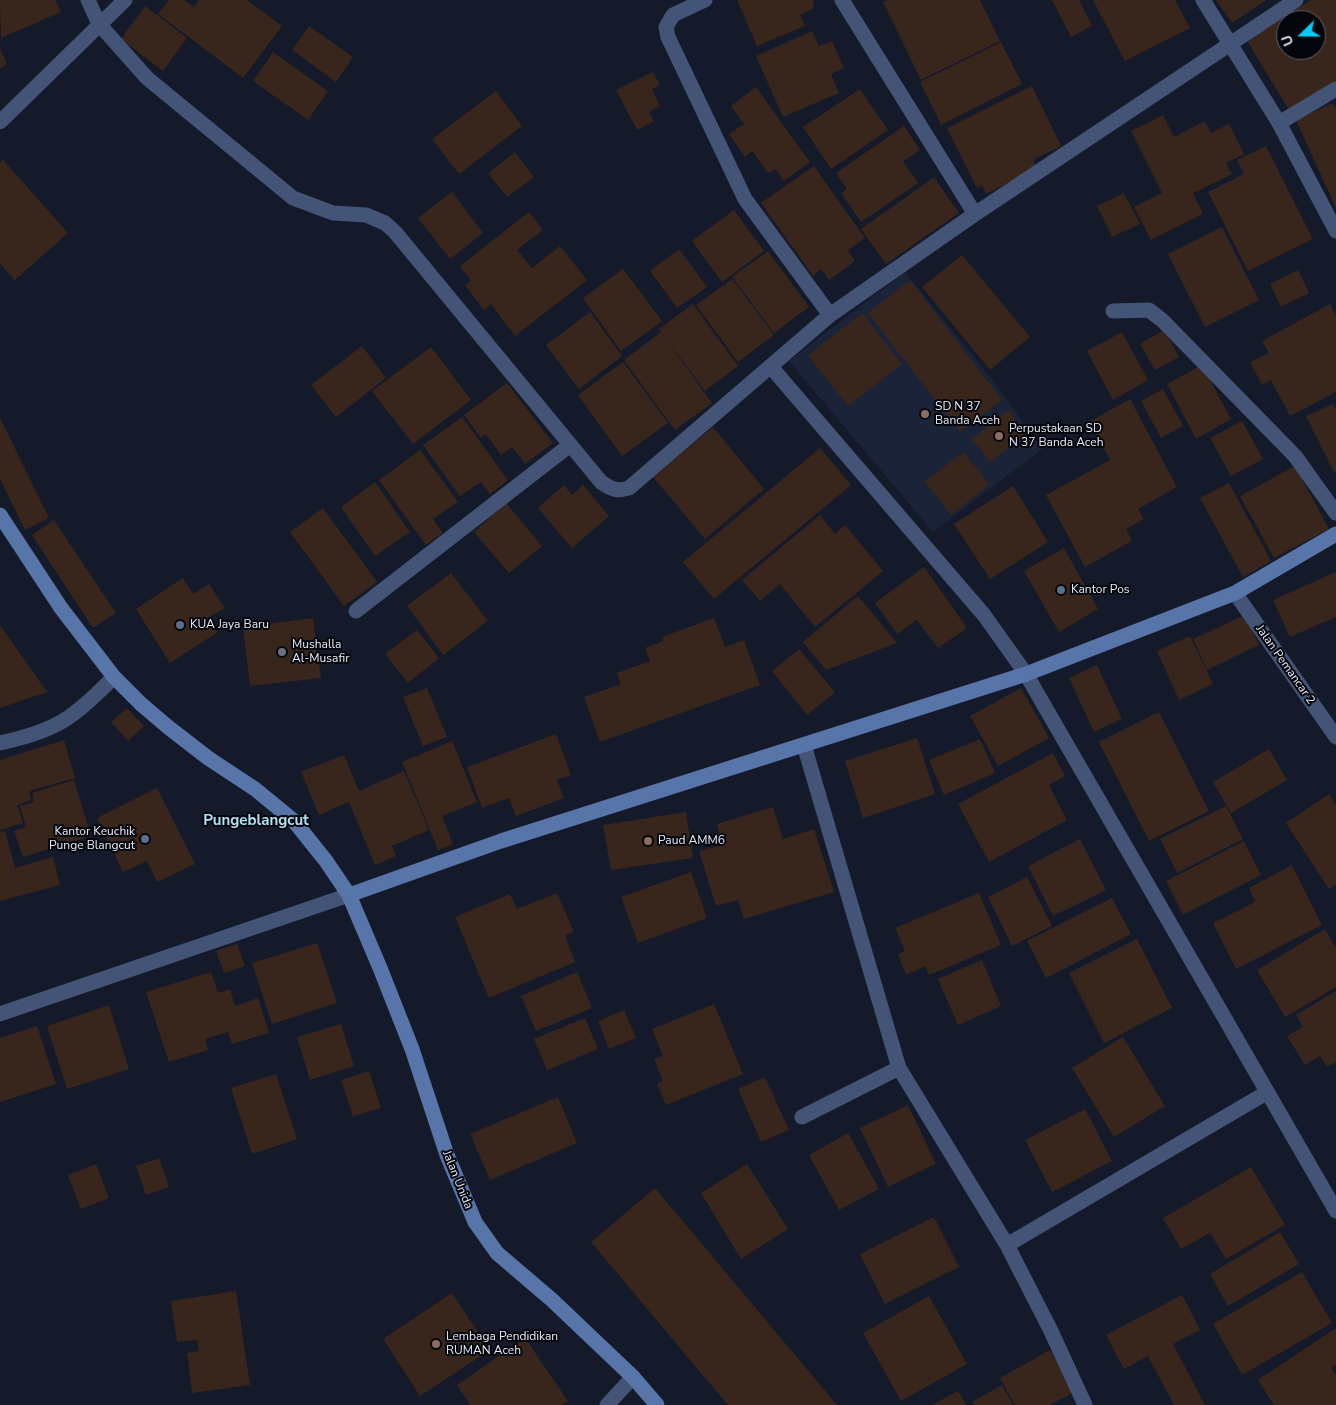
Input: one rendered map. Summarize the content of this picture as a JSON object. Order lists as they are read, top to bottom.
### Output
{
  "streets": {
    "street": ["Jalan Pemancar 2", "Jalan Unida"]
  },
  "districts": ["Pungeblangcut"],
  "places": [
    "SD N 37 Banda Aceh",
    "Perpustakaan SD N 37 Banda Aceh",
    "Kantor Pos",
    "KUA Jaya Baru",
    "Mushalla Al-Musafir",
    "Kantor Keuchik Punge Blangcut",
    "Paud AMM6",
    "Lembaga Pendidikan RUMAN Aceh"
  ],
  "north": "left"
}
